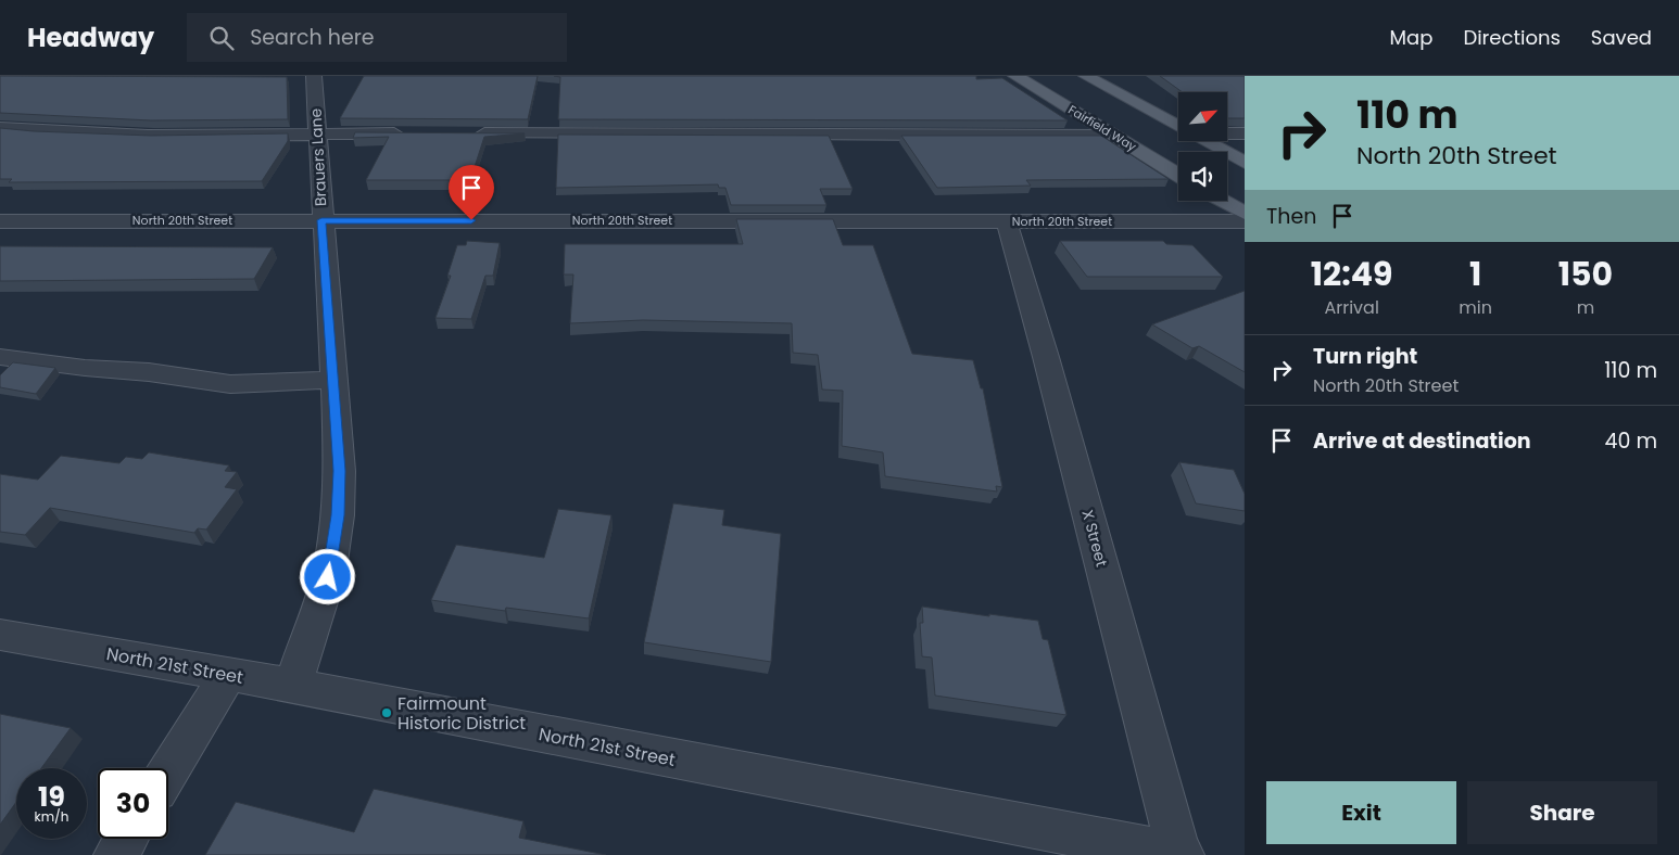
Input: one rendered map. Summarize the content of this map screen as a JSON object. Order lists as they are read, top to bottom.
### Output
{
  "streets": {
    "main road": ["Fairfield Way"],
    "street": [
      "Brauers Lane",
      "North 20th Street",
      "X Street",
      "North 21st Street"
    ]
  },
  "crossings": [
    ["Brauers Lane", "North 20th Street"],
    ["Brauers Lane", "North 21st Street"],
    ["North 20th Street", "X Street"],
    ["X Street", "North 21st Street"]
  ],
  "places": ["Fairmount Historic District"],
  "north": "top right",
  "page": {
    "header": "Headway",
    "search": "Search here",
    "nav": ["Map", "Directions", "Saved"],
    "turn": ["110 m", "North 20th Street"],
    "then": "Then",
    "eta": [
      "12:49",
      "Arrival",
      "1",
      "min",
      "150",
      "m"
    ],
    "list": [
      {
        "name": "Turn right",
        "note": "North 20th Street",
        "value": "110 m"
      },
      {
        "name": "Arrive at destination",
        "value": "40 m"
      }
    ],
    "speed": "19 km/h",
    "limit": "30",
    "buttons": ["Exit", "Share"]
  }
}
